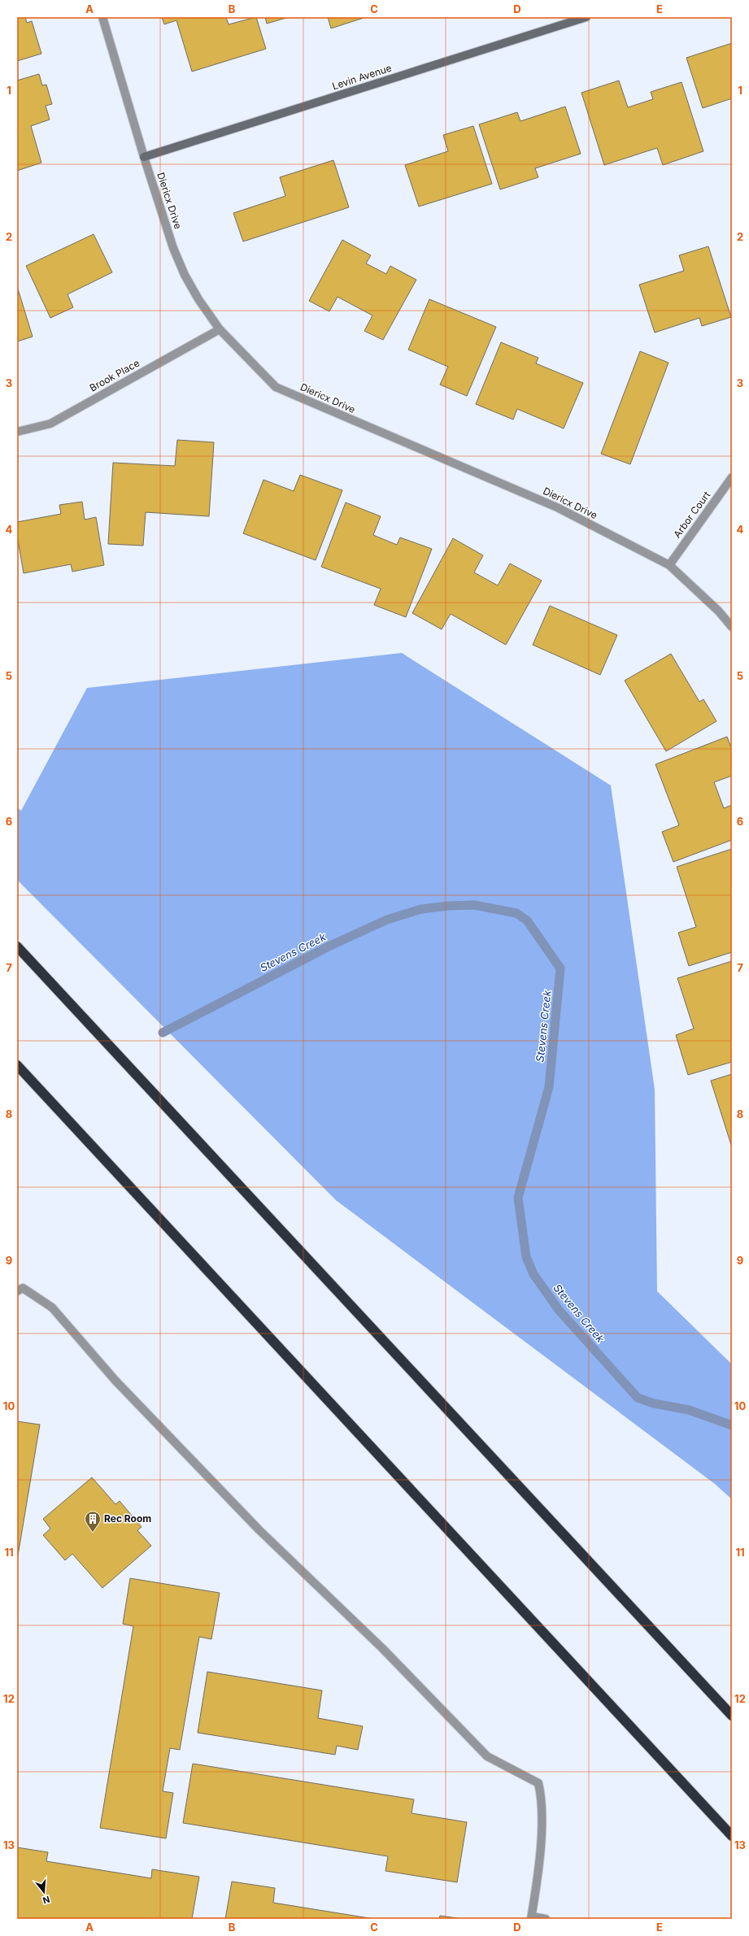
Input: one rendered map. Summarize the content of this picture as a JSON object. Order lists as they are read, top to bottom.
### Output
{
  "streets": {
    "street": [
      "Levin Avenue",
      "Diericx Drive",
      "Brook Place",
      "Arbor Court"
    ]
  },
  "crossings": [
    ["Levin Avenue", "Diericx Drive"],
    ["Diericx Drive", "Brook Place"],
    ["Diericx Drive", "Arbor Court"]
  ],
  "water": ["Stevens Creek"],
  "places": {
    "building": ["Rec Room"]
  },
  "north": "bottom",
  "grid": {
    "columns": [
      "A",
      "B",
      "C",
      "D",
      "E"
    ],
    "rows": [
      "1",
      "2",
      "3",
      "4",
      "5",
      "6",
      "7",
      "8",
      "9",
      "10",
      "11",
      "12",
      "13"
    ]
  }
}
